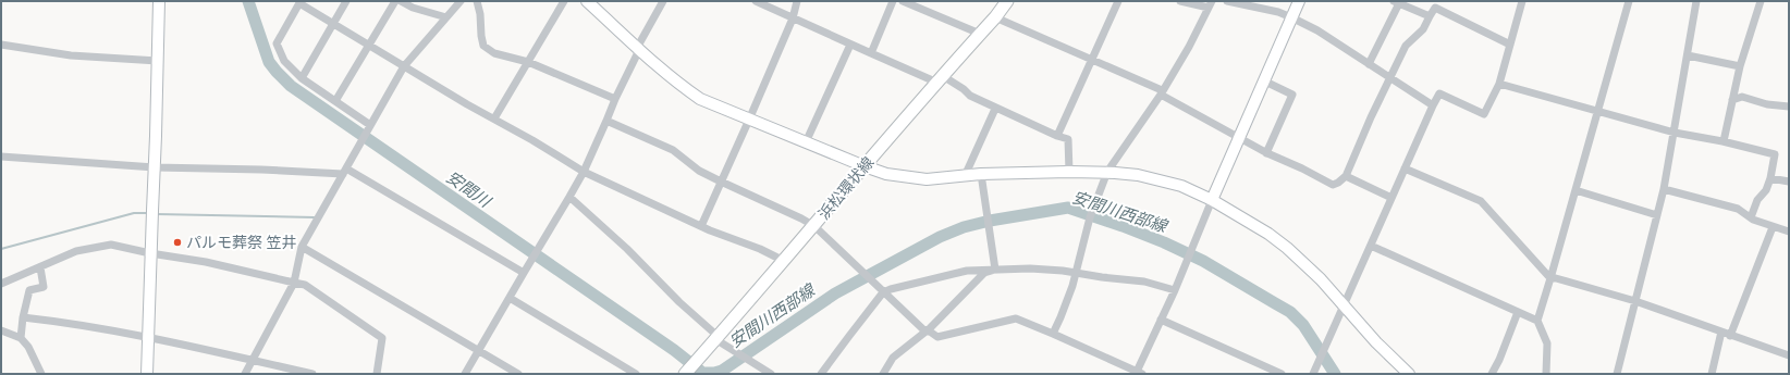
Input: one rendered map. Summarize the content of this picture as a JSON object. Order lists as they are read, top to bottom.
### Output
{
  "streets": {
    "main road": ["浜松環状線"]
  },
  "water": ["安間川", "安間川西部線"],
  "places": ["パルモ葬祭 笠井"]
}
